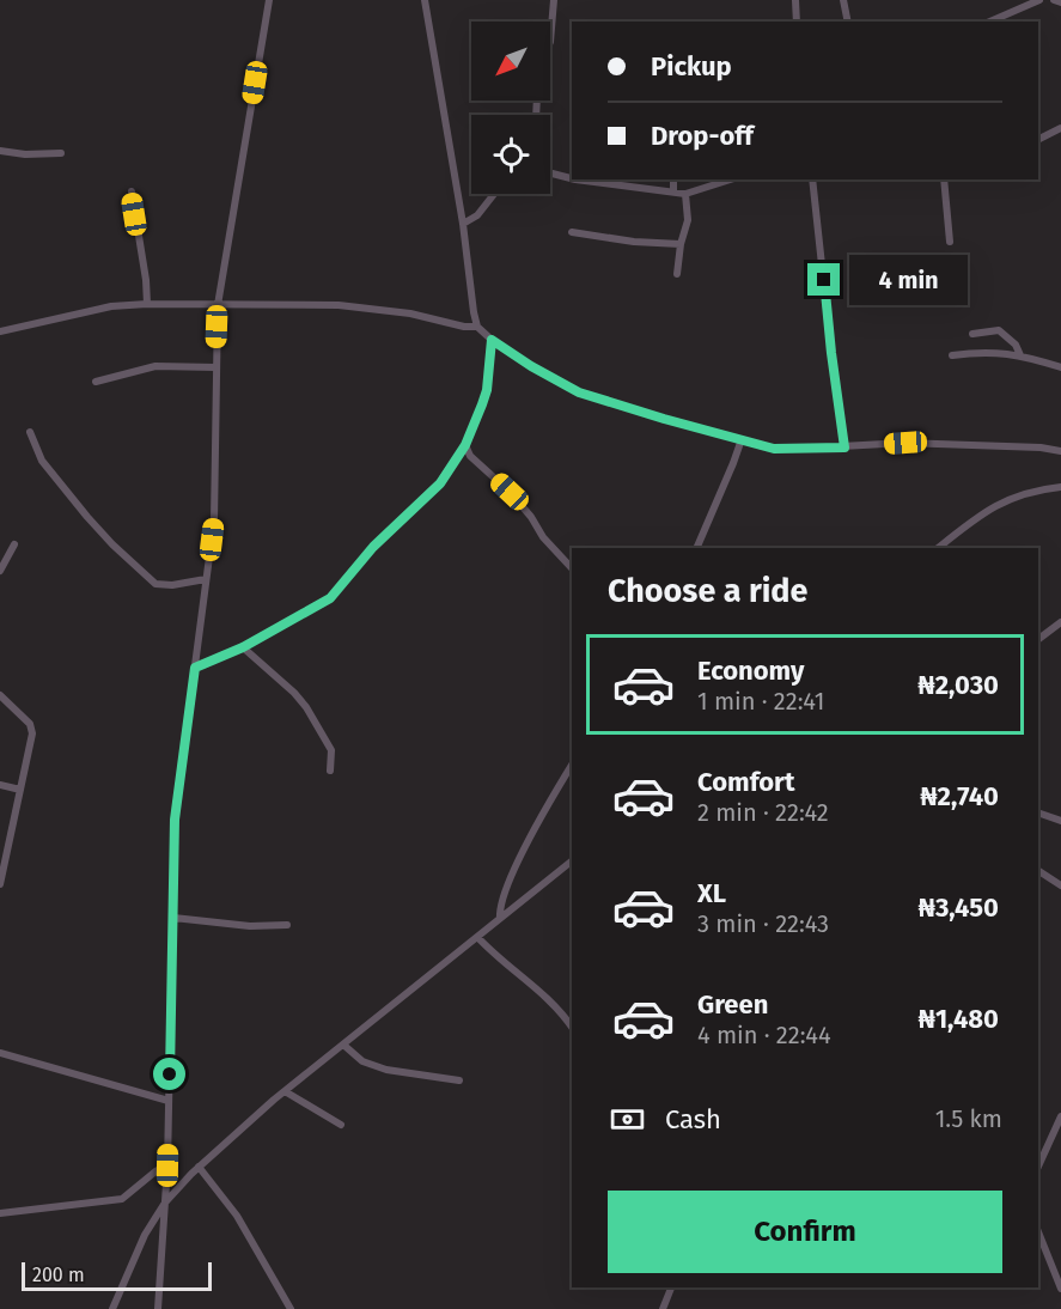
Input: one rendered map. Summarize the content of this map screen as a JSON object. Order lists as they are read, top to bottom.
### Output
{
  "scale_bar": "200 m",
  "north": "bottom left",
  "page": {
    "banner": ["Pickup", "Drop-off"],
    "bubble": "4 min",
    "heading": "Choose a ride",
    "list": [
      {
        "name": "Economy",
        "note": "1 min · 22:41",
        "value": "₦2,030"
      },
      {
        "name": "Comfort",
        "note": "2 min · 22:42",
        "value": "₦2,740"
      },
      {
        "name": "XL",
        "note": "3 min · 22:43",
        "value": "₦3,450"
      },
      {
        "name": "Green",
        "note": "4 min · 22:44",
        "value": "₦1,480"
      }
    ],
    "pay": ["Cash", "1.5 km"],
    "buttons": "Confirm",
    "scale": "200 m"
  }
}
